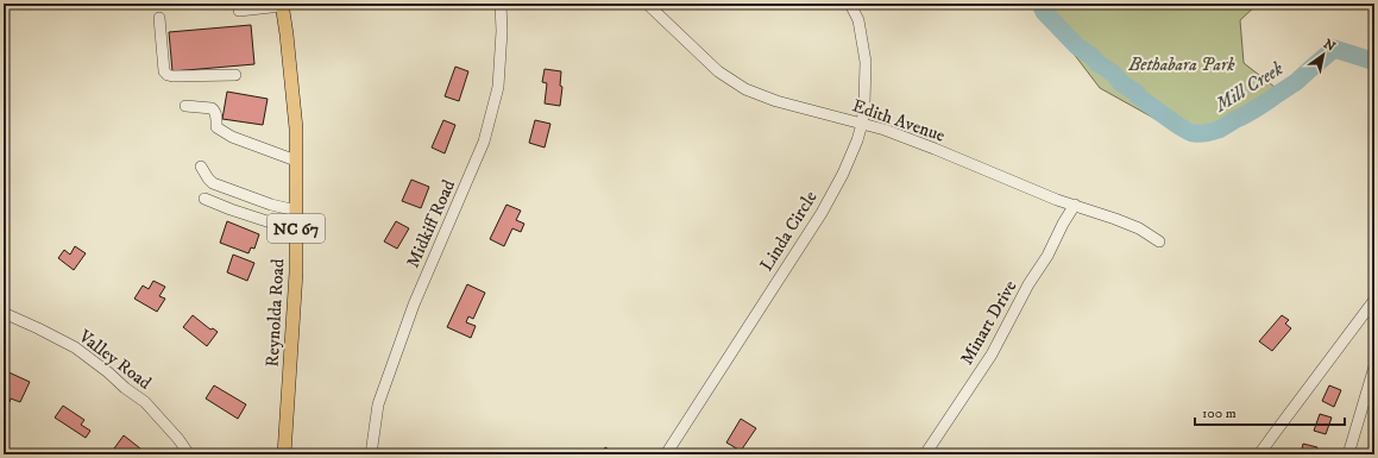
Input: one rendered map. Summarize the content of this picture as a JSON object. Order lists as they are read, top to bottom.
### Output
{
  "streets": {
    "main road": ["NC 67", "Reynolda Road"],
    "street": [
      "Edith Avenue",
      "Midkiff Road",
      "Linda Circle",
      "Minart Drive",
      "Valley Road"
    ]
  },
  "crossings": [
    ["Edith Avenue", "Linda Circle"],
    ["Edith Avenue", "Minart Drive"]
  ],
  "water": ["Mill Creek"],
  "parks": ["Bethabara Park"],
  "scale_bar": "100 m",
  "north": "top right"
}
